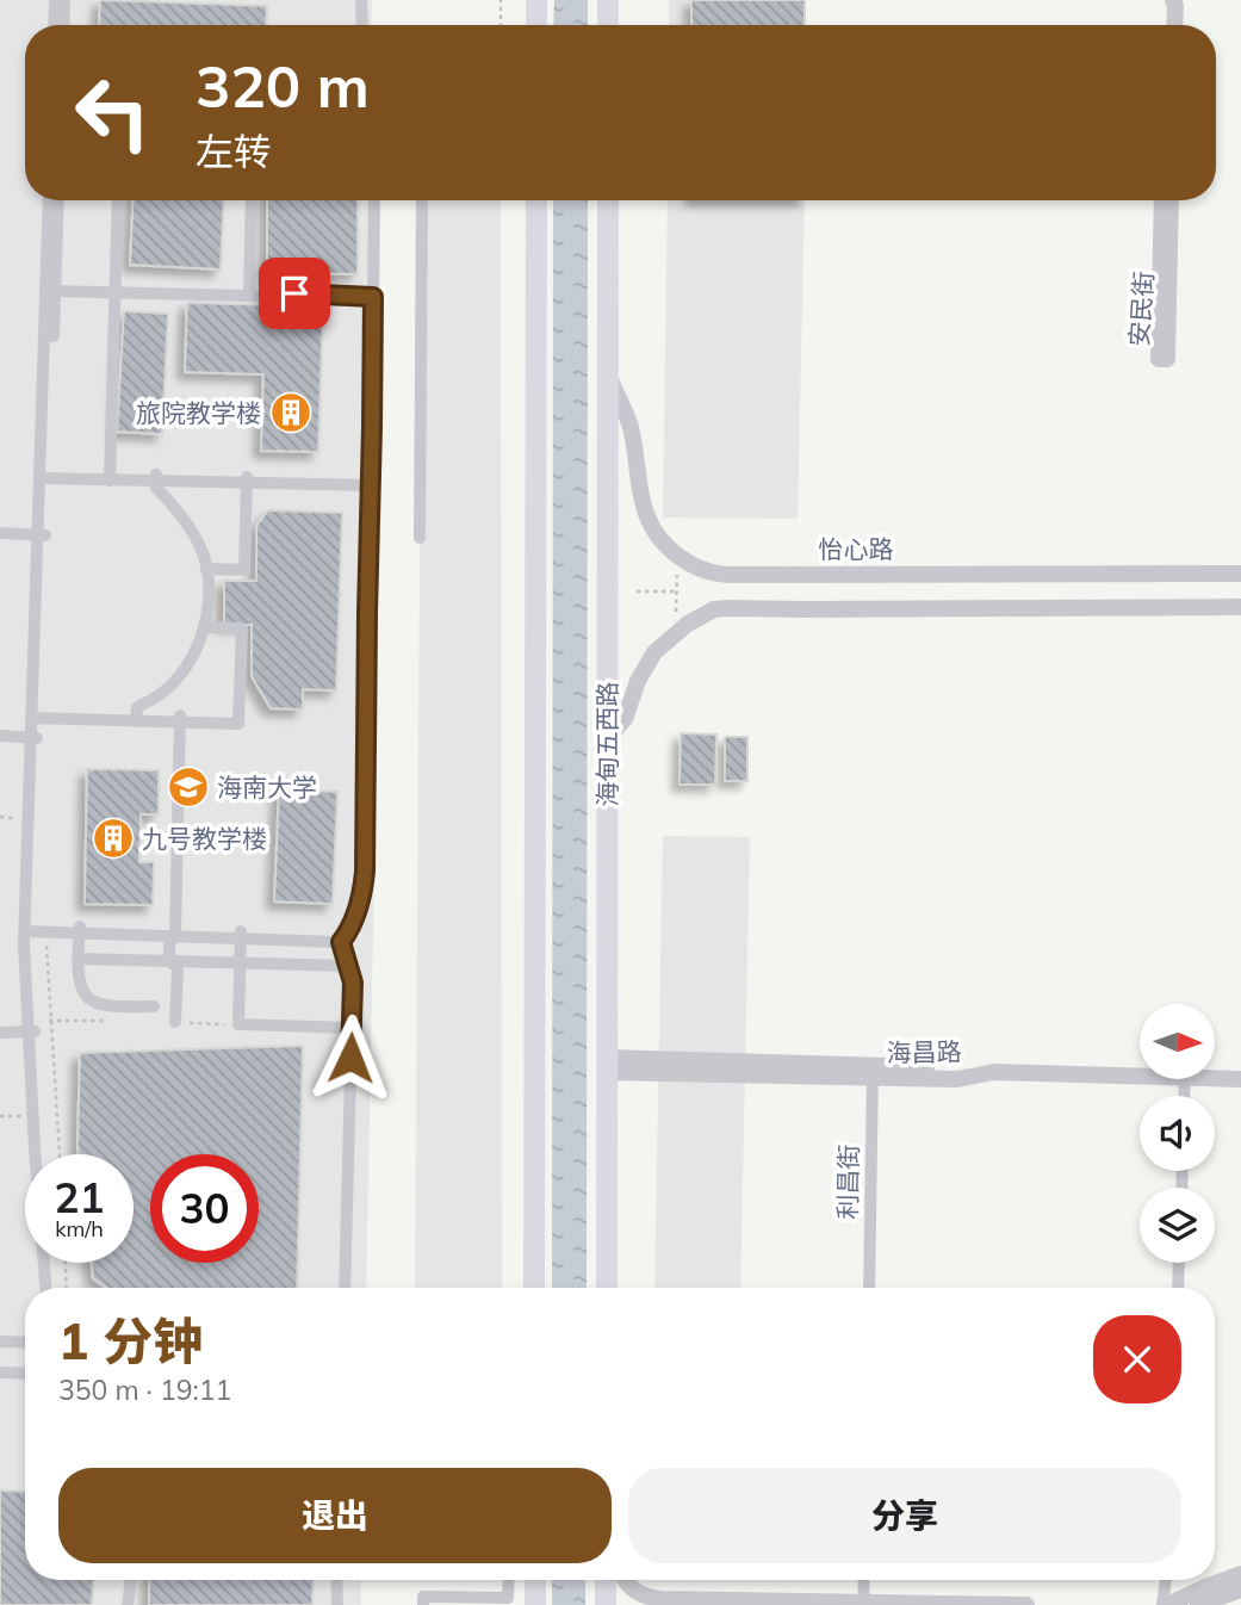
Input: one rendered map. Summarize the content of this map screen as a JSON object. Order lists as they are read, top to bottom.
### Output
{
  "streets": {
    "main road": ["海甸五西路"],
    "street": [
      "安民街",
      "怡心路",
      "海昌路",
      "利昌街"
    ]
  },
  "crossings": [
    ["怡心路", "海甸五西路"],
    ["海甸五西路", "海昌路"],
    ["海昌路", "利昌街"]
  ],
  "places": {
    "building": ["旅院教学楼", "九号教学楼"],
    "school or university": ["海南大学"]
  },
  "north": "right",
  "page": {
    "turn": ["320 m", "左转"],
    "speed": "21 km/h",
    "limit": "30",
    "heading": ["1 分钟", "350 m · 19:11"],
    "buttons": ["退出", "分享"]
  }
}
